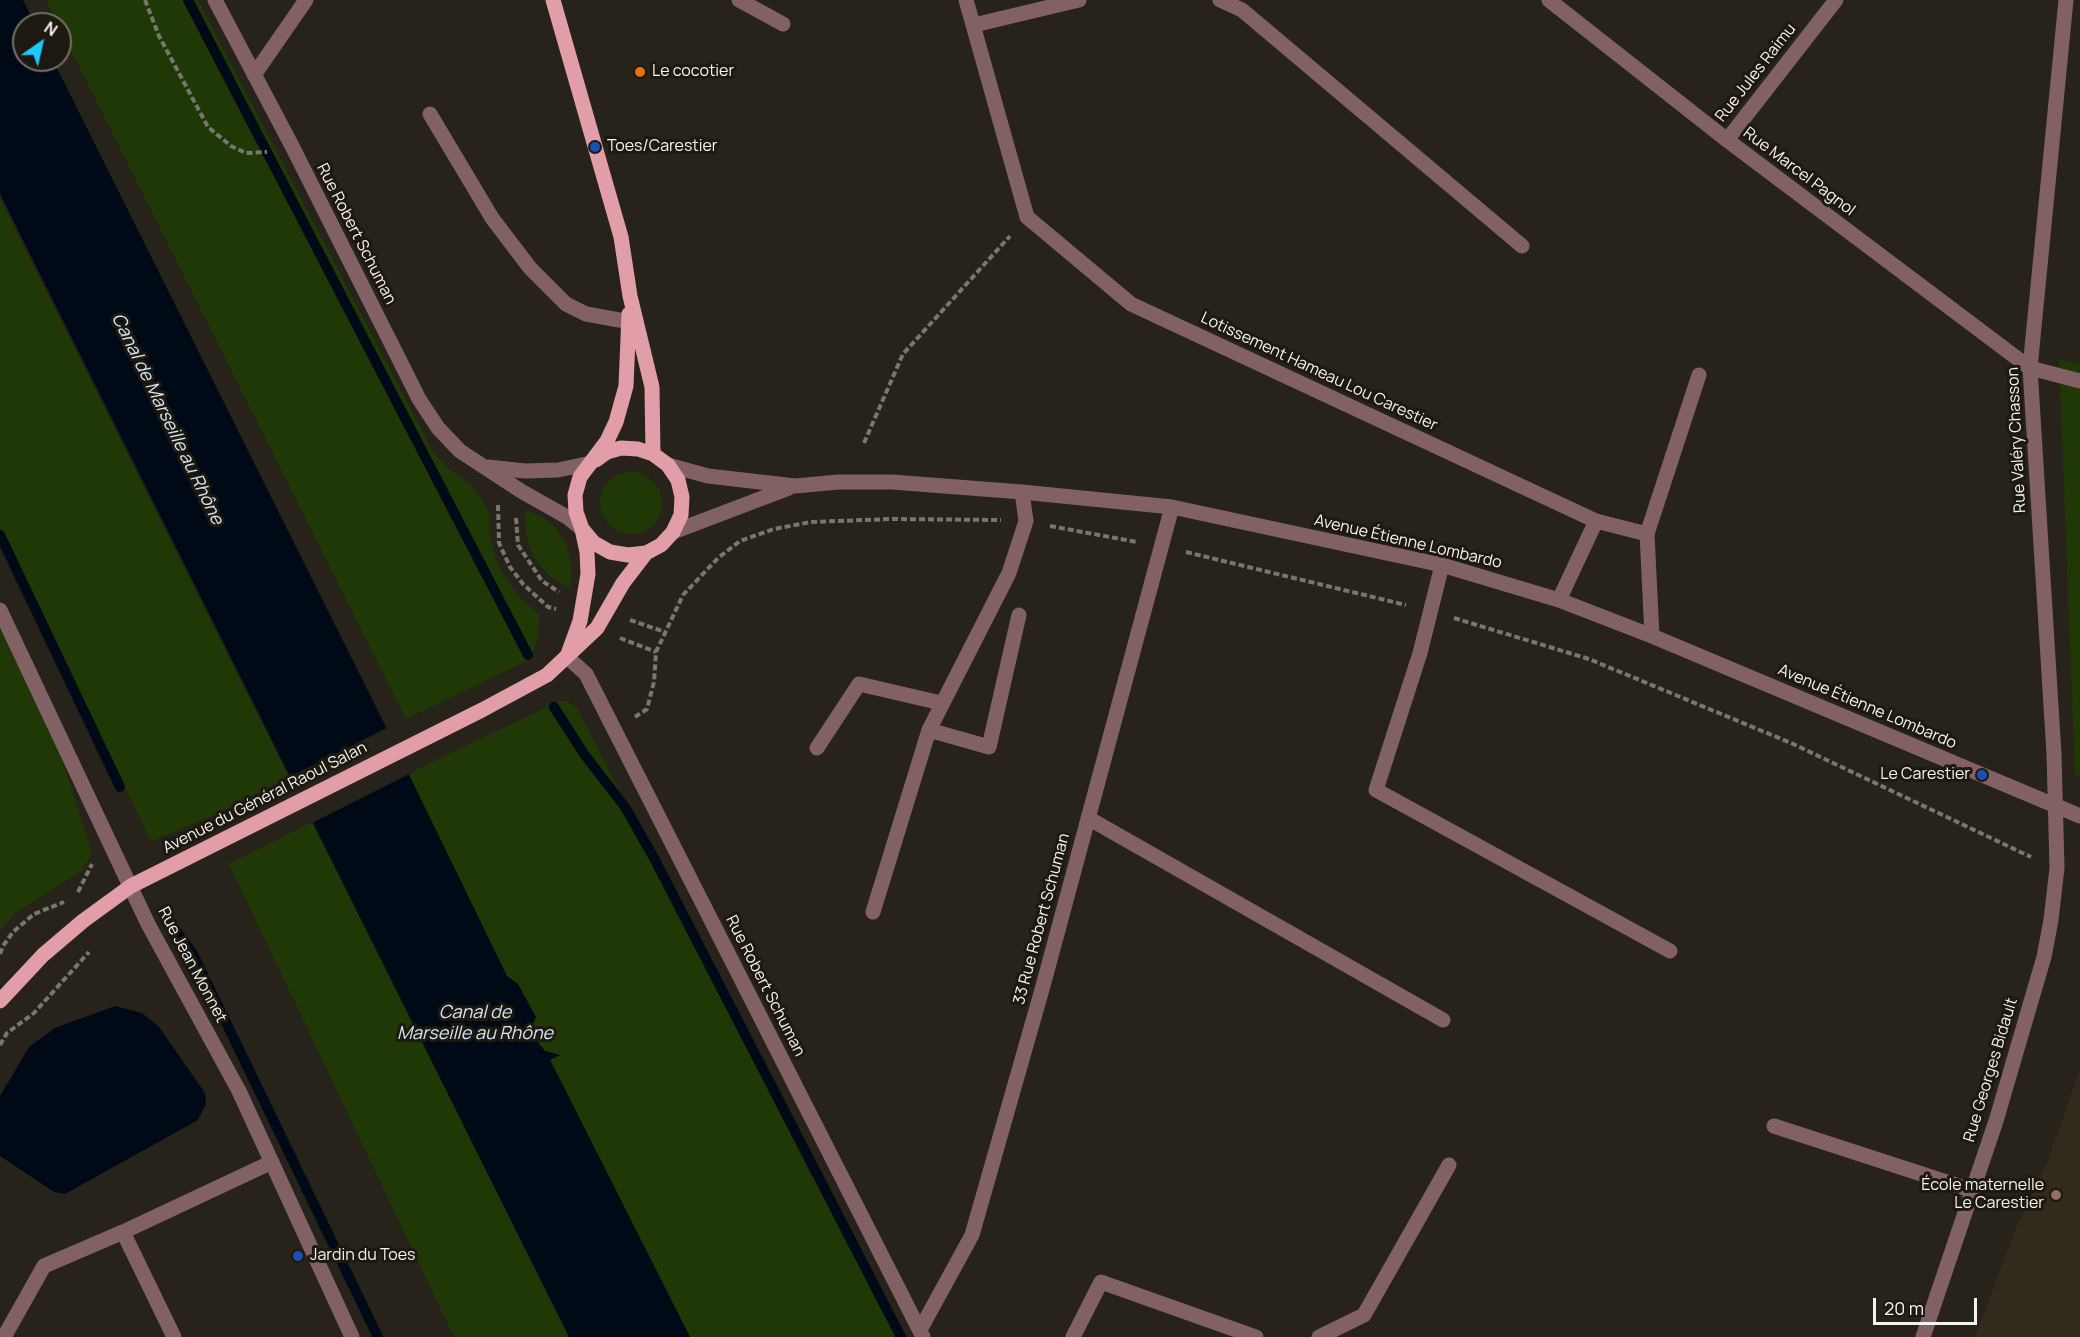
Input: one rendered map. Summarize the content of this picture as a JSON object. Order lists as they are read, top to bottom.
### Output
{
  "streets": {
    "main road": ["Avenue du Général Raoul Salan"],
    "street": [
      "Rue Jules Raimu",
      "Rue Marcel Pagnol",
      "Rue Robert Schuman",
      "Lotissement Hameau Lou Carestier",
      "Rue Valéry Chasson",
      "Avenue Étienne Lombardo",
      "33 Rue Robert Schuman",
      "Rue Jean Monnet",
      "Rue Georges Bidault"
    ]
  },
  "crossings": [
    ["Rue Jules Raimu", "Rue Marcel Pagnol"],
    ["Rue Marcel Pagnol", "Rue Valéry Chasson"],
    ["Rue Robert Schuman", "Avenue Étienne Lombardo"],
    ["Rue Robert Schuman", "Avenue du Général Raoul Salan"],
    ["Rue Robert Schuman", "33 Rue Robert Schuman"],
    ["Rue Valéry Chasson", "Avenue Étienne Lombardo"],
    ["Rue Valéry Chasson", "Rue Georges Bidault"],
    ["Avenue Étienne Lombardo", "Avenue du Général Raoul Salan"],
    ["Avenue Étienne Lombardo", "33 Rue Robert Schuman"],
    ["Avenue Étienne Lombardo", "Rue Georges Bidault"],
    ["Avenue du Général Raoul Salan", "Rue Jean Monnet"]
  ],
  "water": ["Canal de Marseille au Rhône"],
  "places": [
    "Le cocotier",
    "Toes/Carestier",
    "Le Carestier",
    "École maternelle Le Carestier",
    "Jardin du Toes"
  ],
  "scale_bar": "20 m",
  "north": "top right"
}
